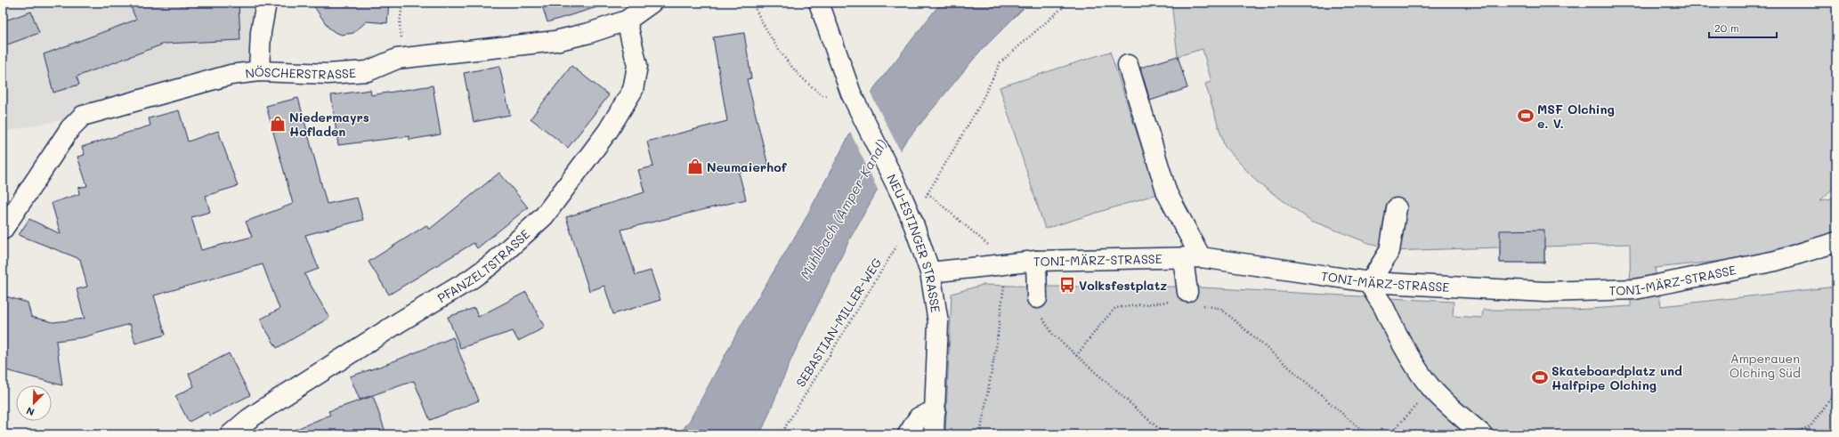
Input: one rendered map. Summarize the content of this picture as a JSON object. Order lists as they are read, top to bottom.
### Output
{
  "streets": {
    "street": [
      "NÖSCHERSTRASSE",
      "NEU-ESTINGER STRASSE",
      "TONI-MÄRZ-STRASSE",
      "PFANZELTSTRASSE"
    ],
    "path": ["SEBASTIAN-MILLER-WEG"]
  },
  "crossings": [
    ["NÖSCHERSTRASSE", "PFANZELTSTRASSE"],
    ["NEU-ESTINGER STRASSE", "TONI-MÄRZ-STRASSE"],
    ["NEU-ESTINGER STRASSE", "SEBASTIAN-MILLER-WEG"]
  ],
  "water": ["Mühlbach (Amper-Kanal)"],
  "parks": ["Amperauen Olching Süd"],
  "places": {
    "sports": ["MSF Olching e. V.", "Skateboardplatz und Halfpipe Olching"],
    "shop": ["Niedermayrs Hofladen", "Neumaierhof"],
    "bus stop": ["Volksfestplatz"]
  },
  "scale_bar": "20 m",
  "north": "bottom left"
}
